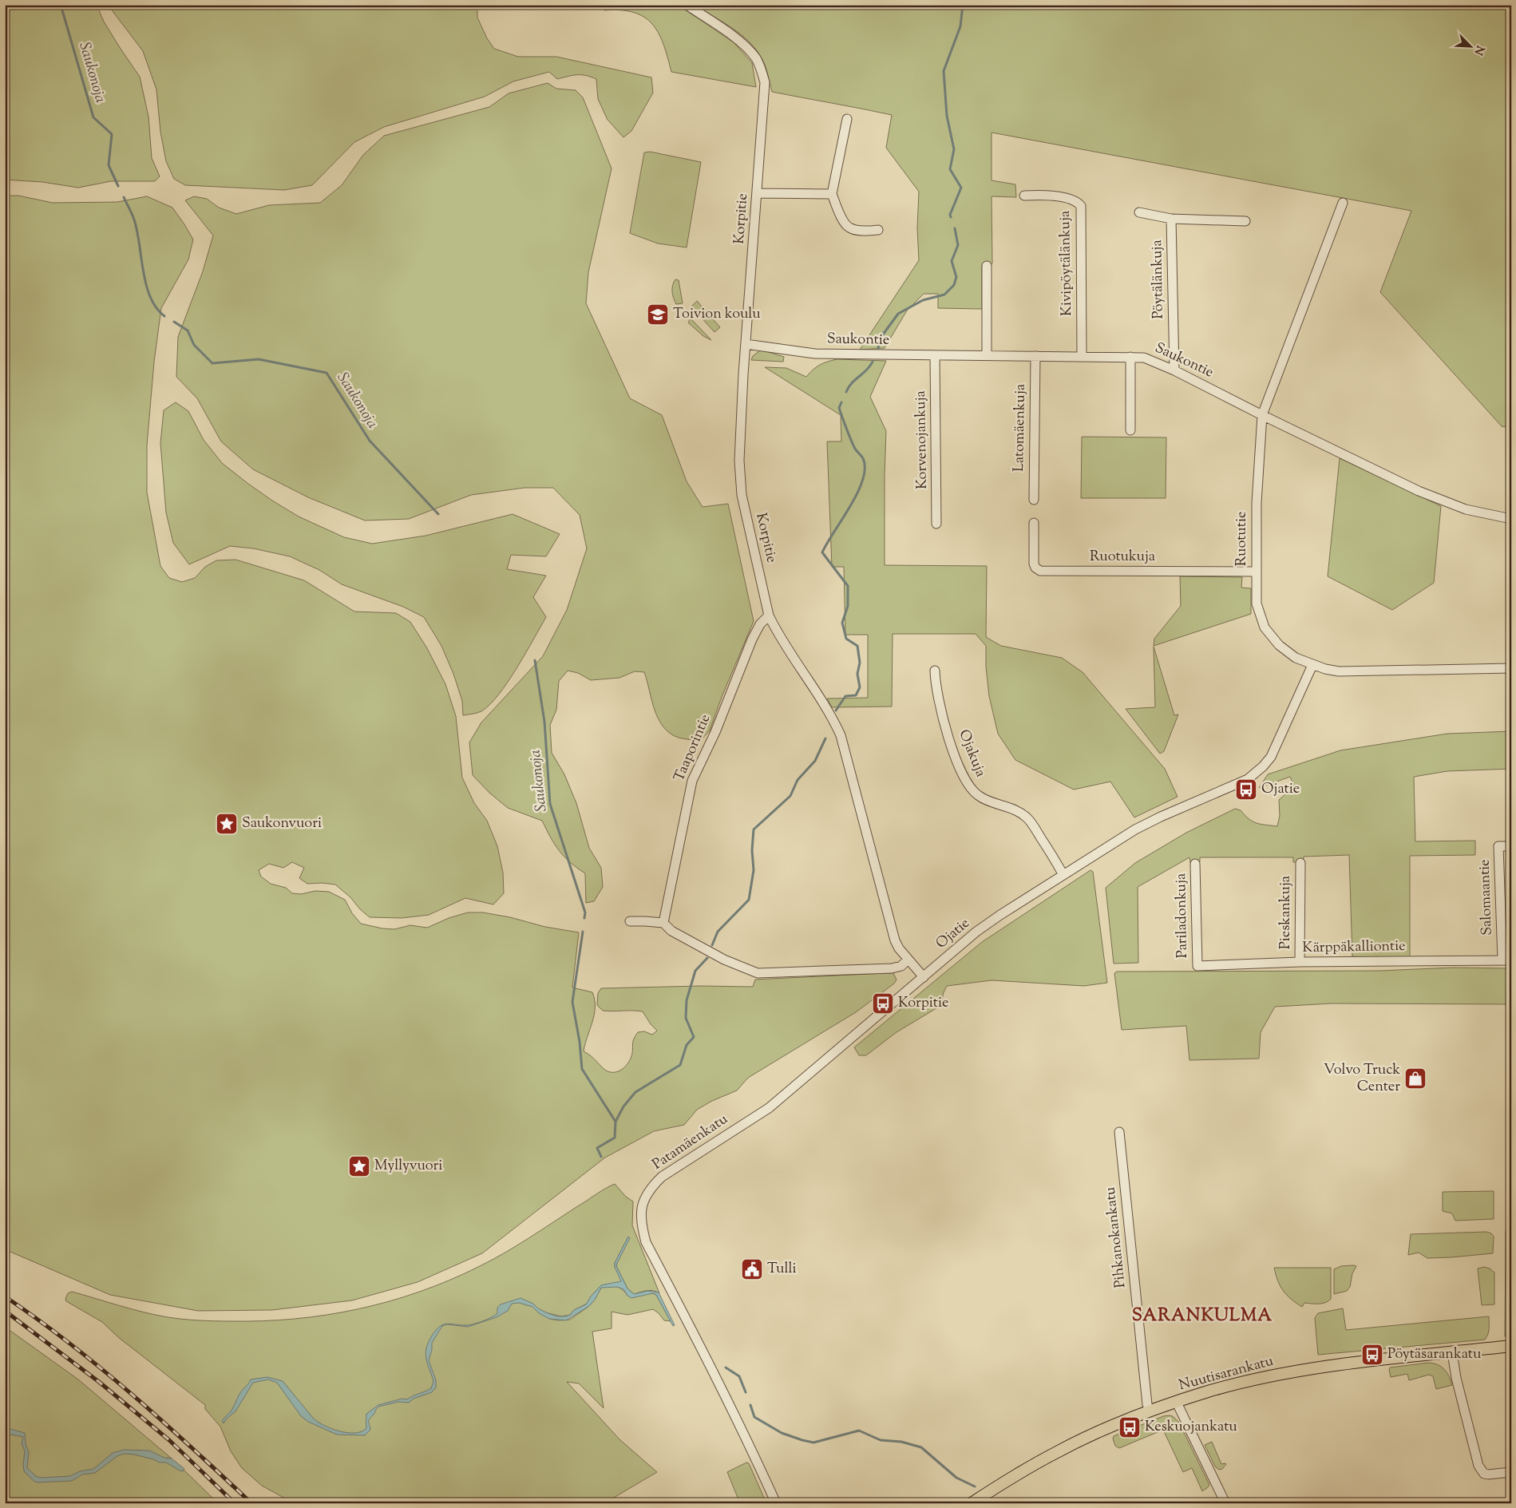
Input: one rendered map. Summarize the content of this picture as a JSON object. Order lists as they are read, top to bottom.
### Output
{
  "streets": {
    "main road": ["Nuutisarankatu"],
    "street": [
      "Korpitie",
      "Kivipöytälänkuja",
      "Pöytälänkuja",
      "Saukontie",
      "Latomäenkuja",
      "Korvenojankuja",
      "Ruotutie",
      "Ruotukuja",
      "Taaporintie",
      "Ojakuja",
      "Salomaantie",
      "Pieskankuja",
      "Pariladonkuja",
      "Ojatie",
      "Kärppäkalliontie",
      "Patamäenkatu",
      "Pihkanokankatu"
    ]
  },
  "crossings": [
    ["Korpitie", "Saukontie"],
    ["Korpitie", "Taaporintie"],
    ["Kivipöytälänkuja", "Saukontie"],
    ["Pöytälänkuja", "Saukontie"],
    ["Saukontie", "Latomäenkuja"],
    ["Saukontie", "Korvenojankuja"],
    ["Saukontie", "Ruotutie"],
    ["Ruotutie", "Ruotukuja"],
    ["Ruotutie", "Ojatie"],
    ["Ojakuja", "Ojatie"],
    ["Salomaantie", "Kärppäkalliontie"],
    ["Pieskankuja", "Kärppäkalliontie"],
    ["Pariladonkuja", "Kärppäkalliontie"],
    ["Ojatie", "Patamäenkatu"],
    ["Pihkanokankatu", "Nuutisarankatu"]
  ],
  "districts": ["SARANKULMA"],
  "water": ["Saukonoja"],
  "places": {
    "school or university": ["Toivion koulu"],
    "bus stop": [
      "Ojatie",
      "Korpitie",
      "Pöytäsarankatu",
      "Keskuojankatu"
    ],
    "place": ["Saukonvuori", "Myllyvuori"],
    "shop": ["Volvo Truck Center"],
    "public building": ["Tulli"]
  },
  "north": "bottom right"
}
